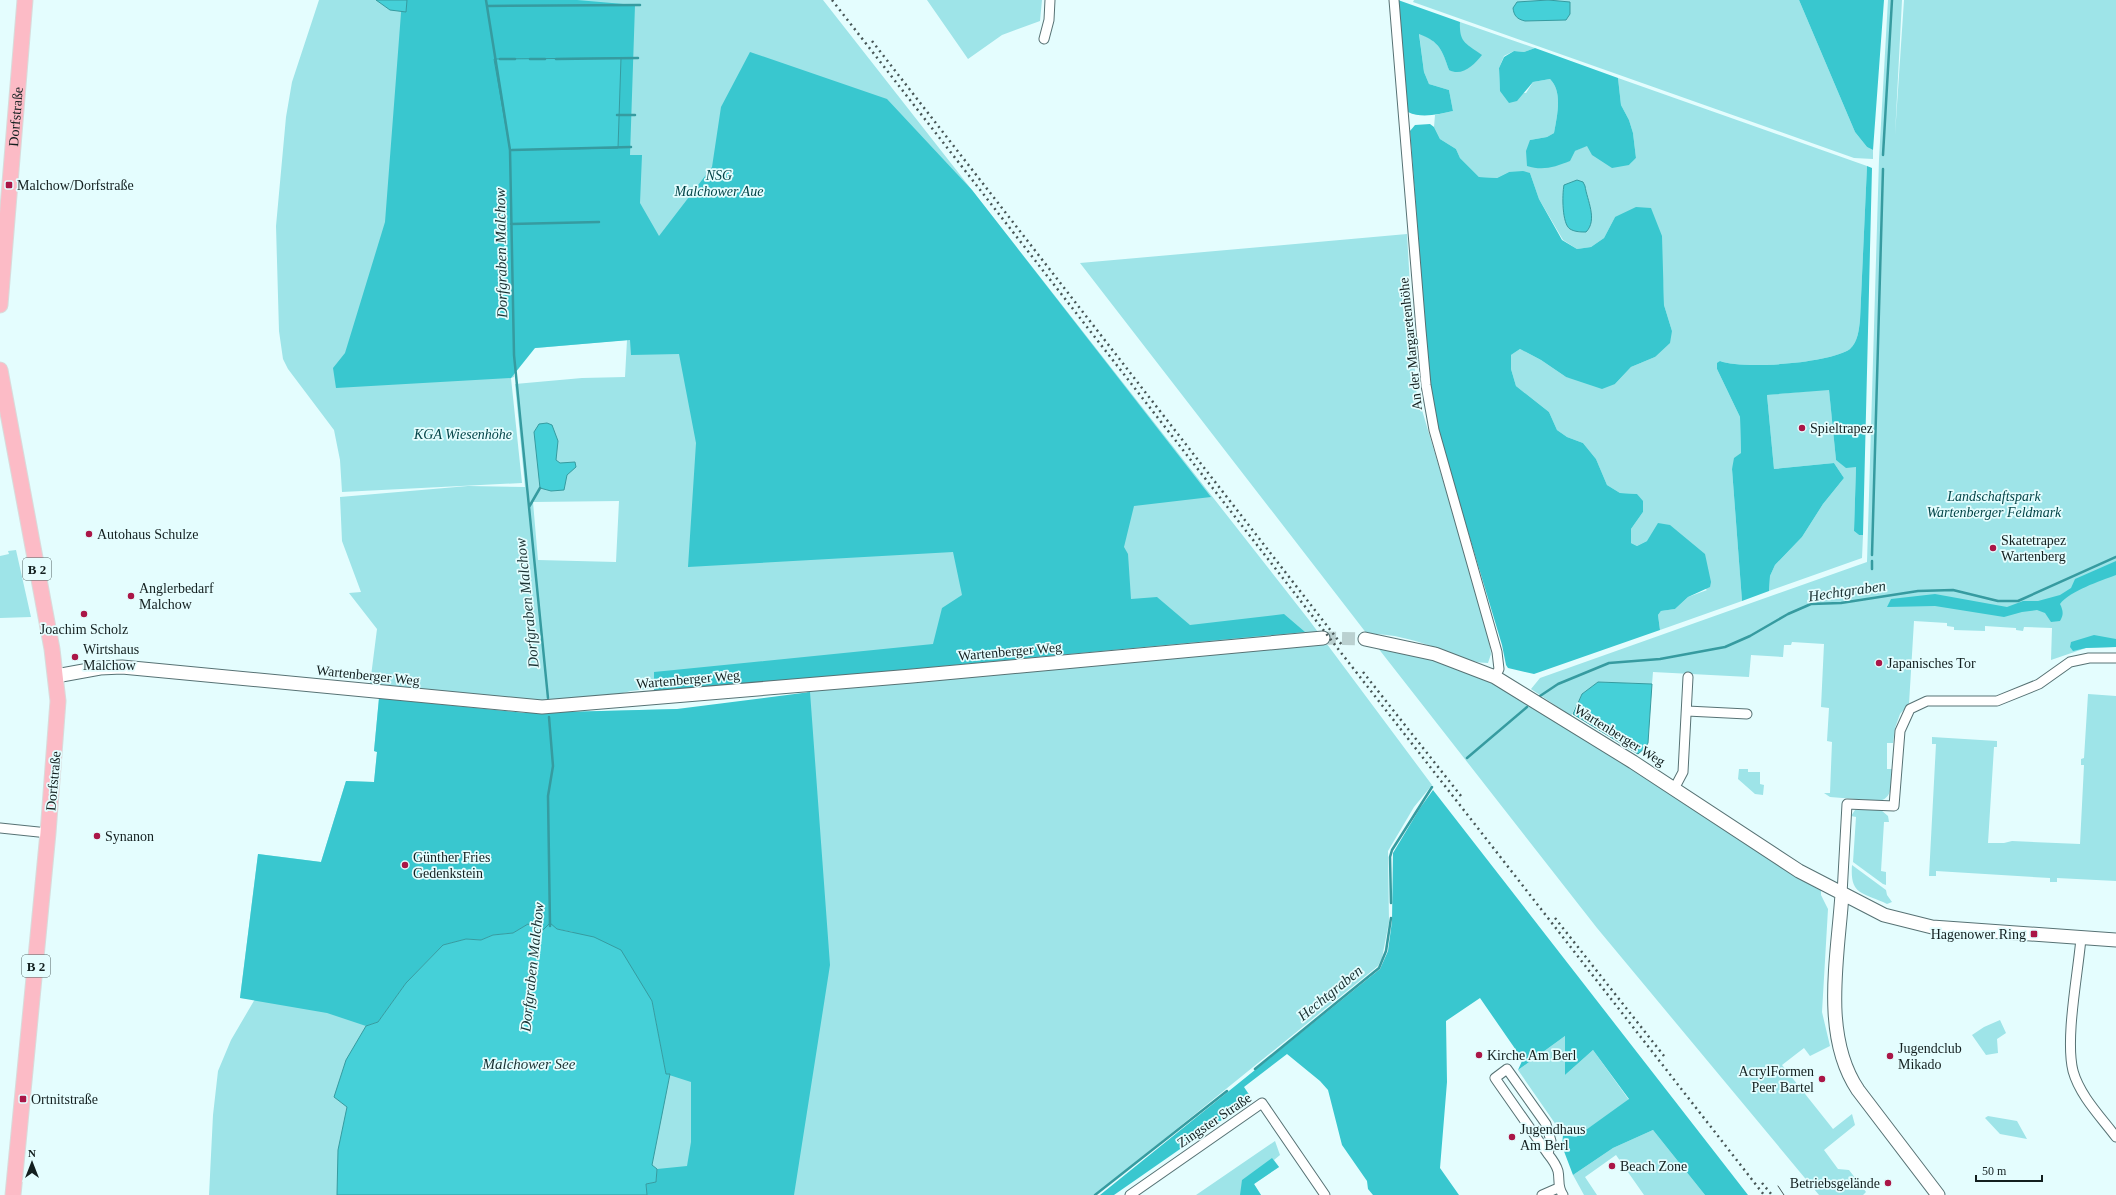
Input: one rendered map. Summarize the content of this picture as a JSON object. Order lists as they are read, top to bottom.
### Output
{
  "streets": {
    "main road": ["Dorfstraße", "B 2", "Wartenberger Weg"],
    "street": ["An der Margaretenhöhe", "Zingster Straße"]
  },
  "crossings": [
    ["Dorfstraße", "Wartenberger Weg"],
    ["An der Margaretenhöhe", "Wartenberger Weg"]
  ],
  "water": ["Dorfgraben Malchow", "Hechtgraben", "Malchower See"],
  "parks": ["NSG Malchower Aue", "KGA Wiesenhöhe", "Landschaftspark Wartenberger Feldmark"],
  "places": {
    "transit": ["Malchow/Dorfstraße", "Hagenower Ring", "Ortnitstraße"],
    "other": [
      "Spieltrapez",
      "Autohaus Schulze",
      "Skatetrapez Wartenberg",
      "Anglerbedarf Malchow",
      "Joachim Scholz",
      "Wirtshaus Malchow",
      "Japanisches Tor",
      "Synanon",
      "Günther Fries Gedenkstein",
      "Kirche Am Berl",
      "Jugendclub Mikado",
      "AcrylFormen Peer Bartel",
      "Jugendhaus Am Berl",
      "Beach Zone",
      "Betriebsgelände"
    ]
  },
  "scale_bar": "50 m",
  "north": "top"
}
